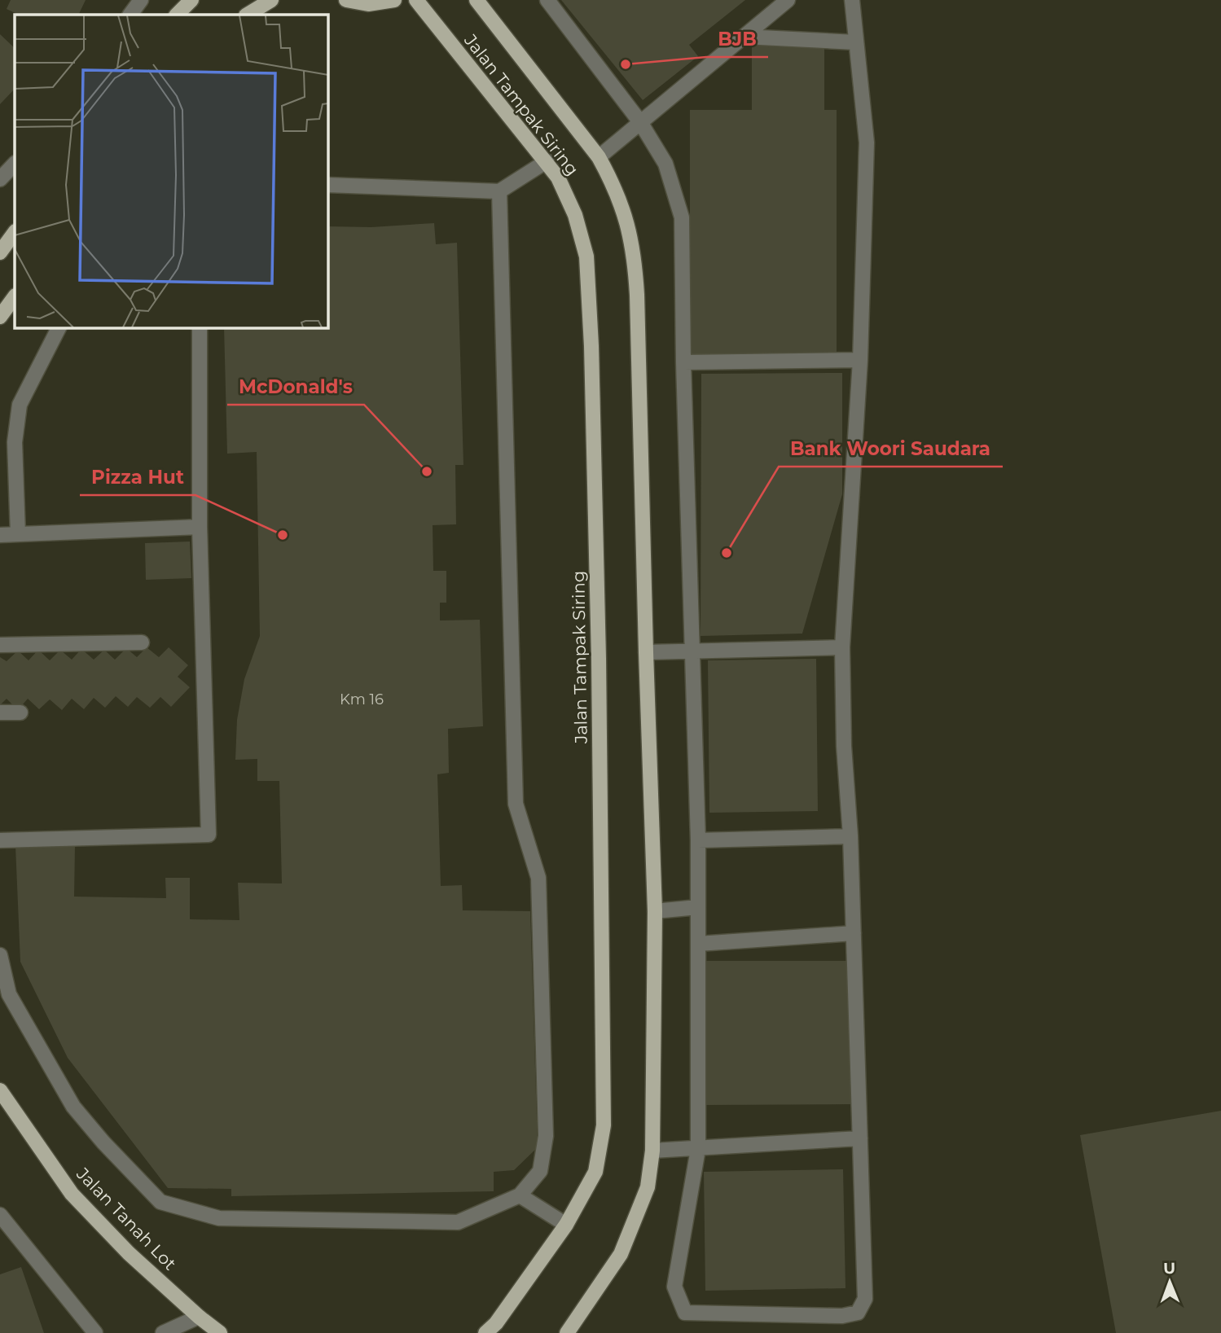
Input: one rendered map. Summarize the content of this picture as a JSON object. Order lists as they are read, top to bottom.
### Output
{
  "streets": {
    "main road": ["Jalan Tampak Siring", "Jalan Tanah Lot"]
  },
  "places": [
    "BJB",
    "McDonald's",
    "Pizza Hut",
    "Bank Woori Saudara"
  ],
  "house_numbers": ["Km 16"],
  "north": "top"
}
